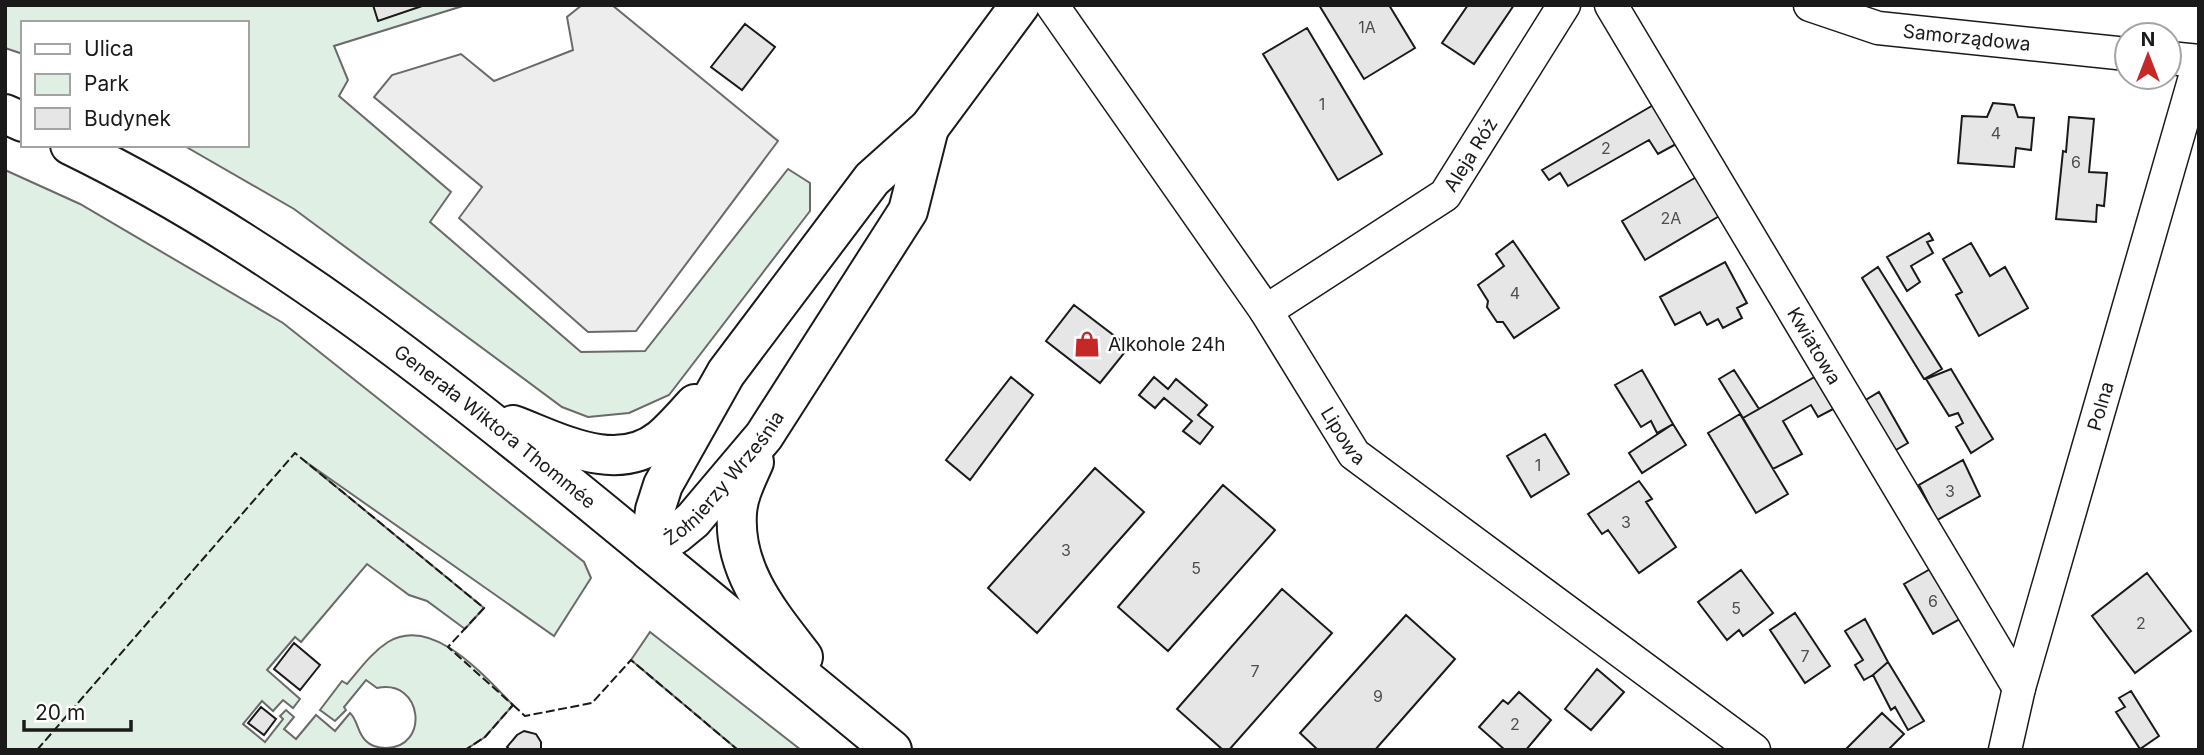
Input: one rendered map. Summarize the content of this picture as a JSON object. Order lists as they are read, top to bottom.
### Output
{
  "streets": {
    "main road": ["Generała Wiktora Thommée", "Żołnierzy Września"],
    "street": [
      "Samorządowa",
      "Aleja Róż",
      "Kwiatowa",
      "Polna",
      "Lipowa"
    ]
  },
  "crossings": [
    ["Aleja Róż", "Lipowa"],
    ["Kwiatowa", "Polna"],
    ["Generała Wiktora Thommée", "Żołnierzy Września"]
  ],
  "places": {
    "shop": ["Alkohole 24h"]
  },
  "house_numbers": [
    "1A",
    "1",
    "4",
    "2",
    "6",
    "2A",
    "4",
    "1",
    "3",
    "3",
    "3",
    "5",
    "6",
    "5",
    "2",
    "7",
    "7",
    "9",
    "2"
  ],
  "legend": ["Ulica", "Park", "Budynek"],
  "scale_bar": "20 m",
  "north": "top"
}
